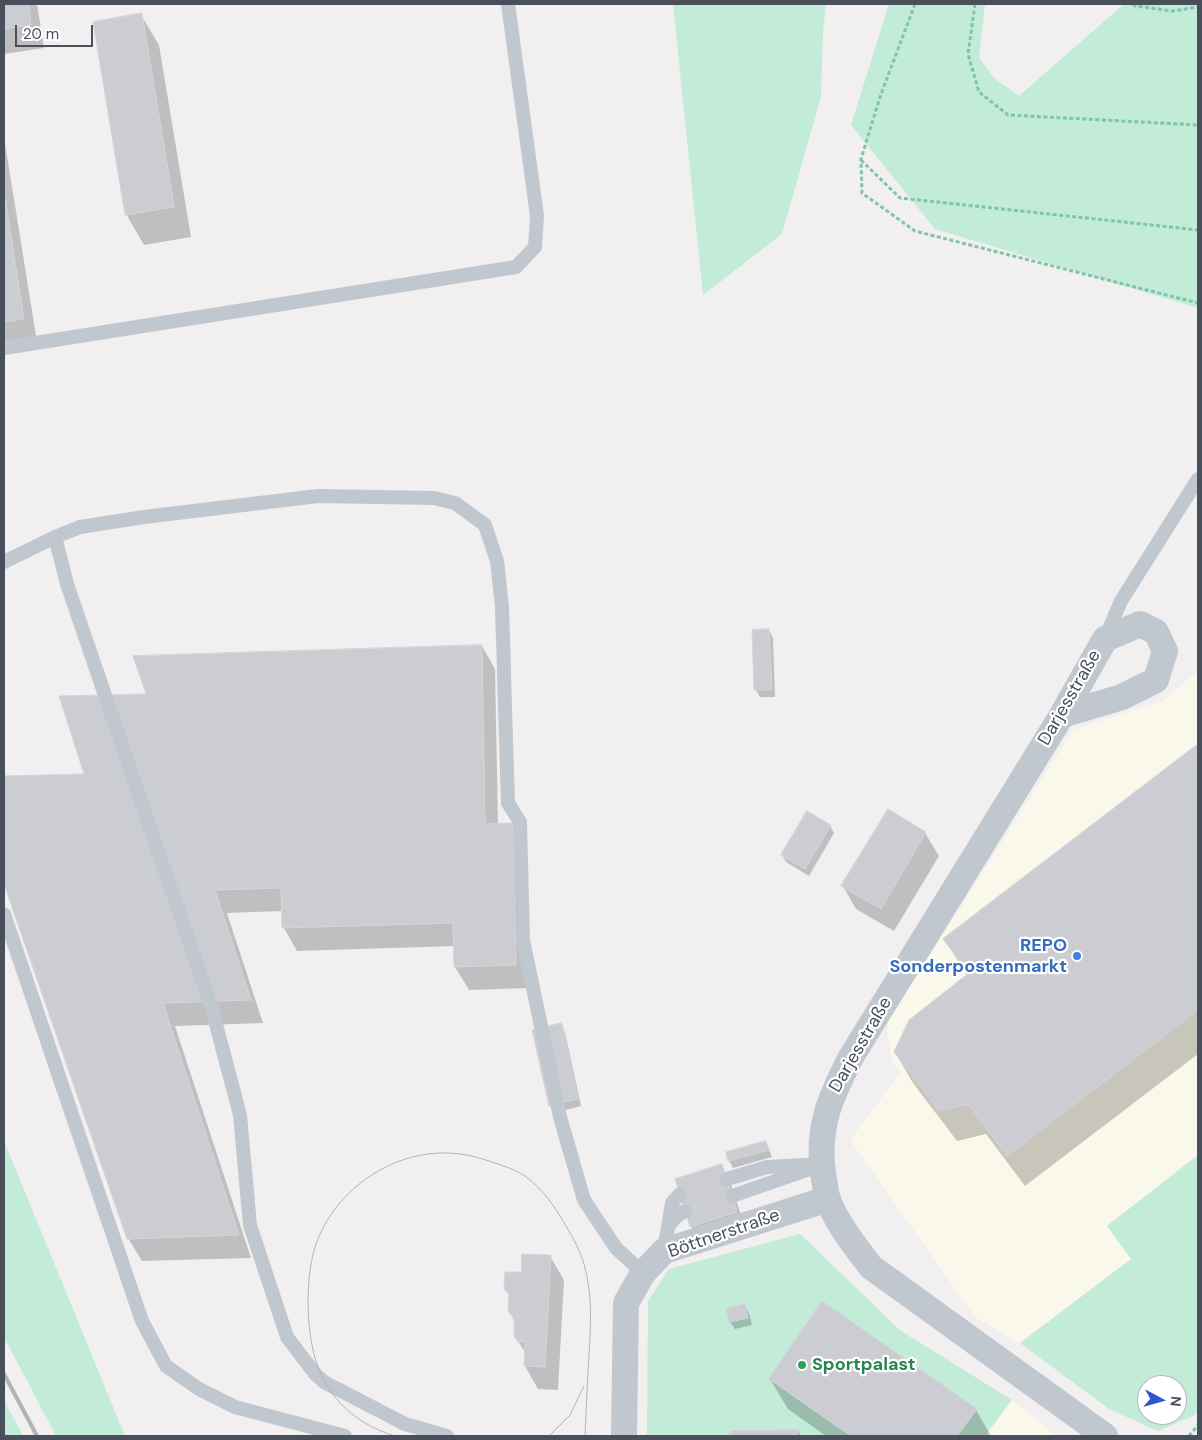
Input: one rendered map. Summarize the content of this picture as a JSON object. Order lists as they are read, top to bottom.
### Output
{
  "streets": {
    "street": ["Darjesstraße", "Böttnerstraße"]
  },
  "crossings": [
    ["Darjesstraße", "Böttnerstraße"]
  ],
  "places": ["REPO Sonderpostenmarkt", "Sportpalast"],
  "scale_bar": "20 m",
  "north": "right"
}
